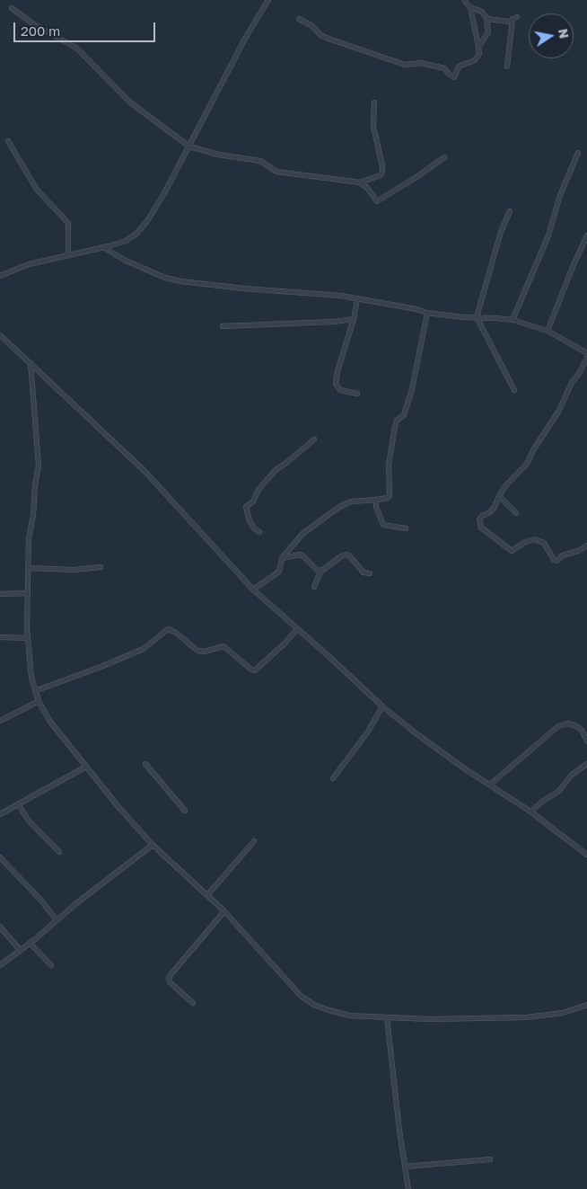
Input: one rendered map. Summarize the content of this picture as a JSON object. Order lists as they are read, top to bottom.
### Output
{
  "scale_bar": "200 m",
  "north": "right"
}
